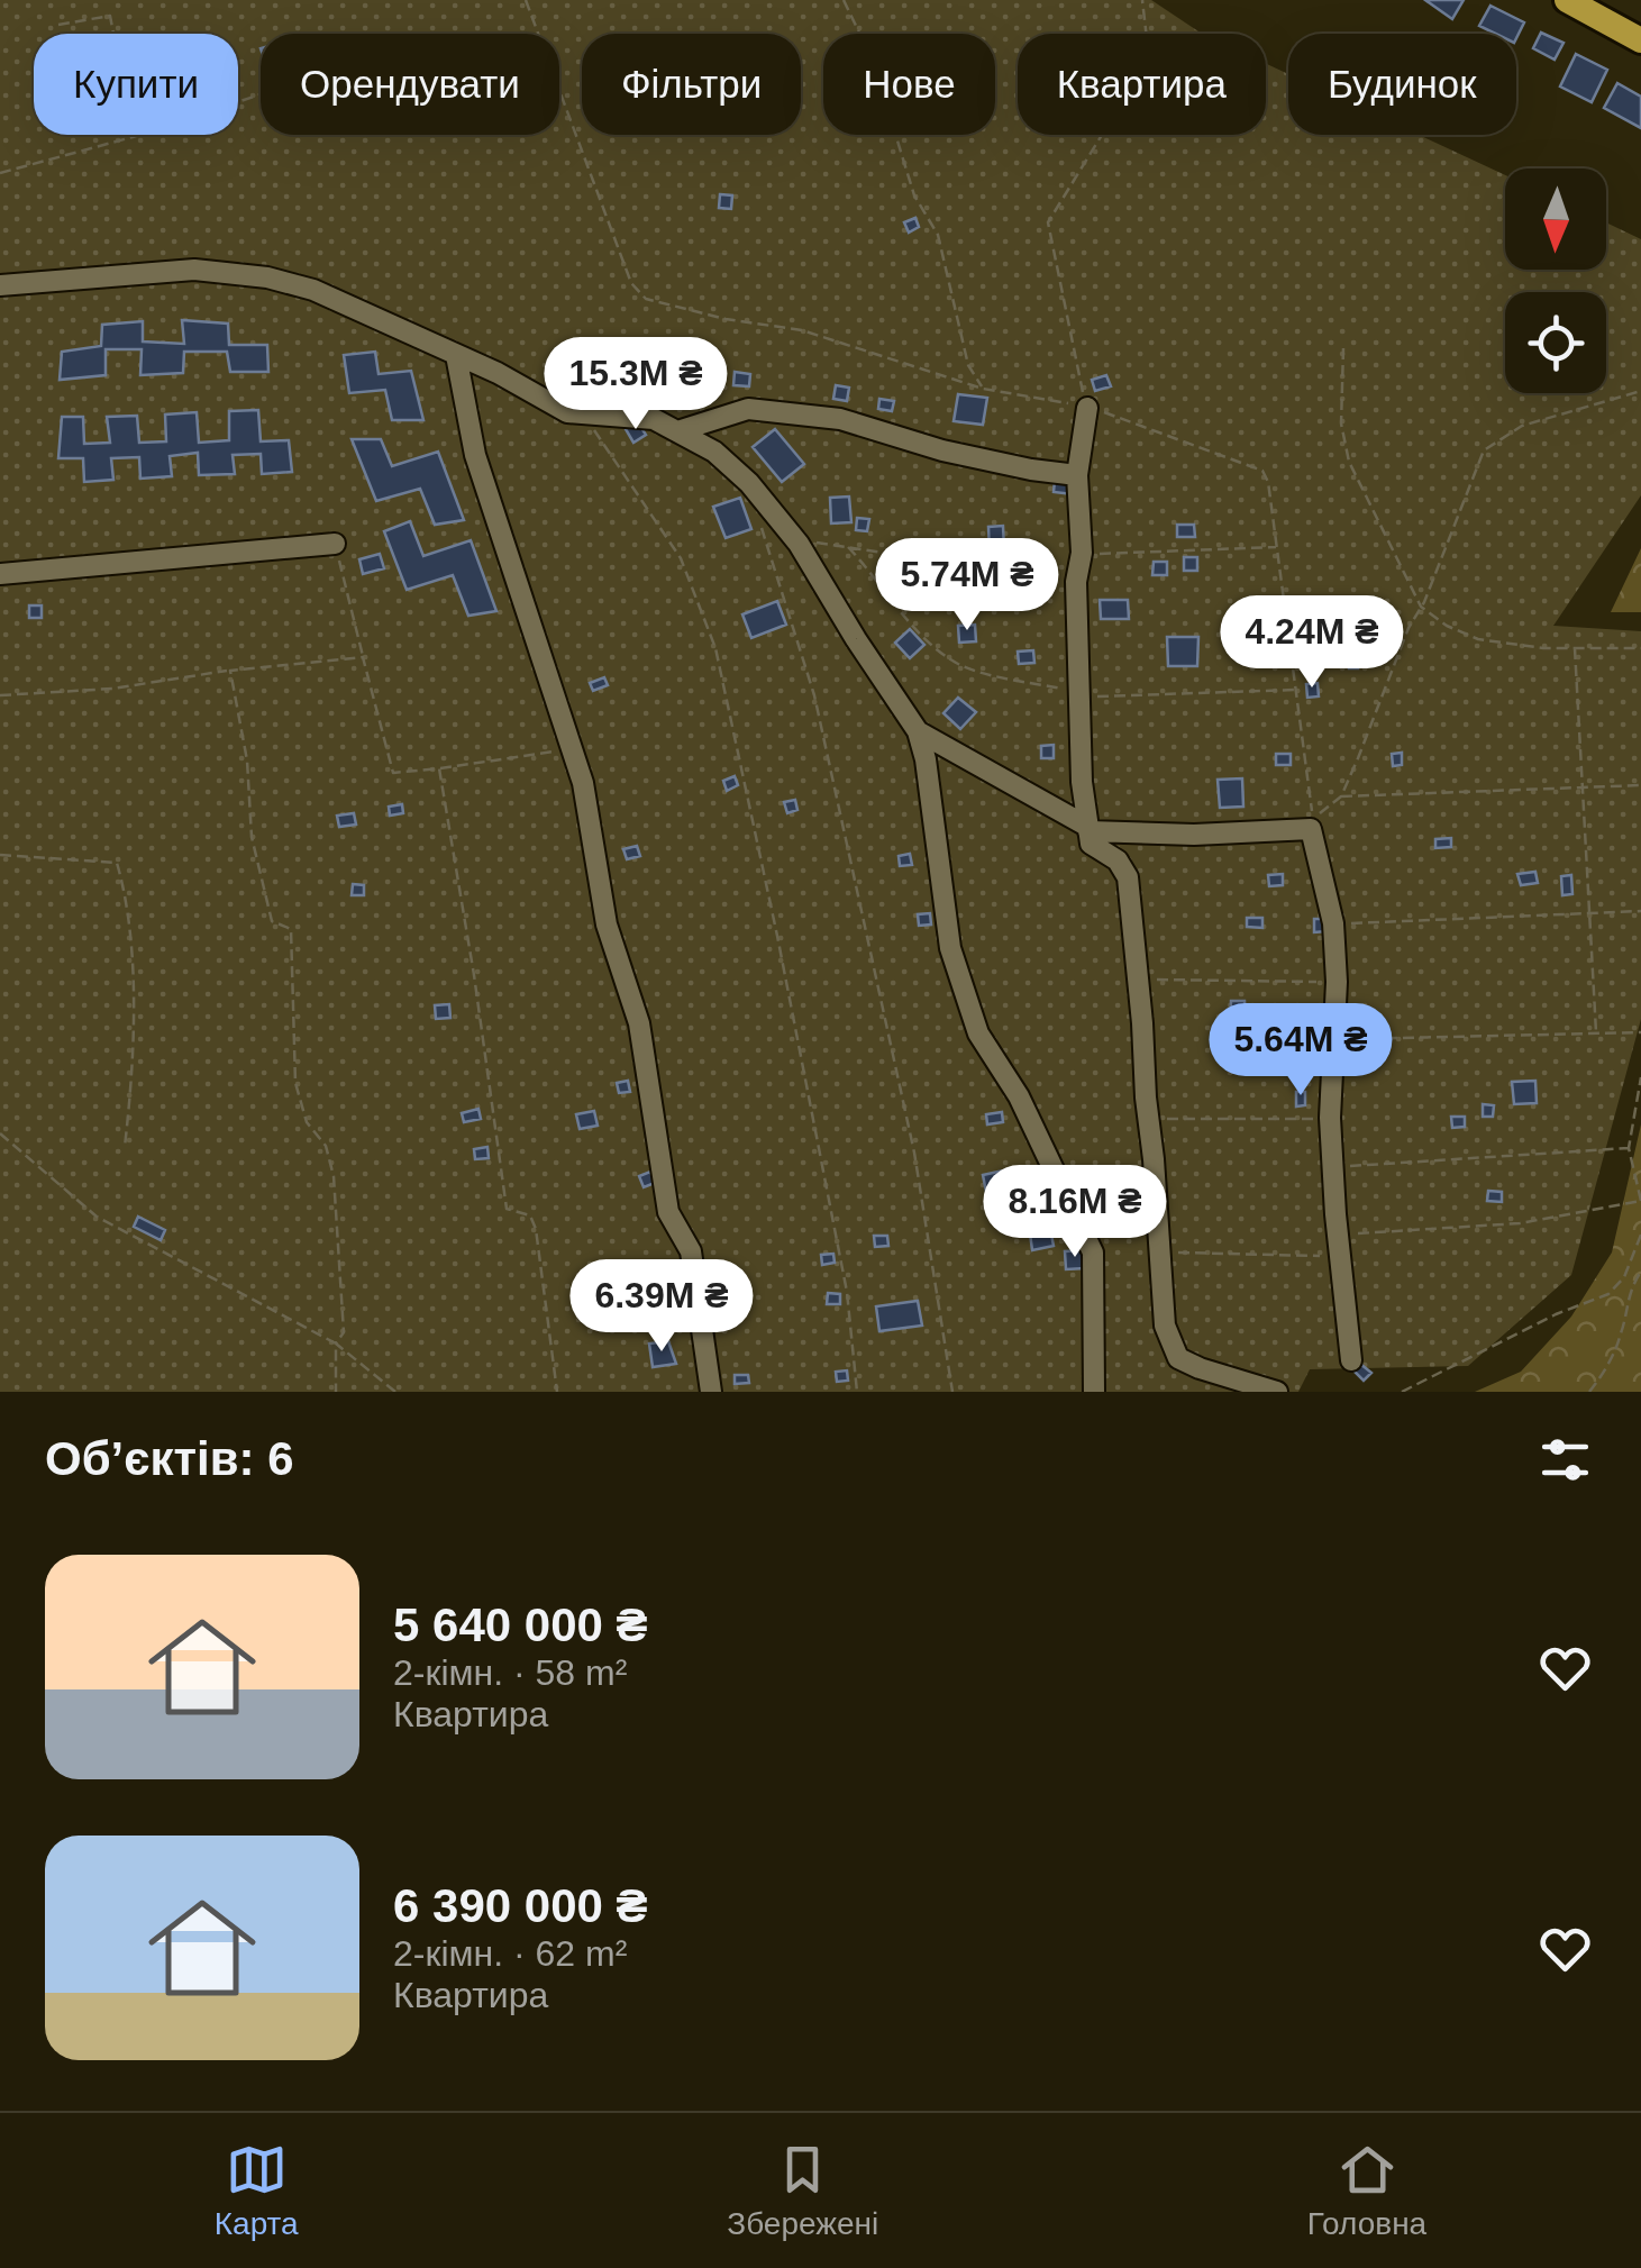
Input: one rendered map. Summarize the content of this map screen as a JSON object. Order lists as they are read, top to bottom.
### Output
{
  "north": "bottom",
  "page": {
    "chip": [
      "Купити",
      "Орендувати",
      "Фільтри",
      "Нове",
      "Квартира",
      "Будинок"
    ],
    "price": [
      "15.3M ₴",
      "5.74M ₴",
      "4.24M ₴",
      "5.64M ₴",
      "8.16M ₴",
      "6.39M ₴"
    ],
    "heading": "Об’єктів: 6",
    "list": [
      {
        "name": "5 640 000 ₴",
        "note": "2-кімн. · 58 m² · Квартира"
      },
      {
        "name": "6 390 000 ₴",
        "note": "2-кімн. · 62 m² · Квартира"
      }
    ],
    "tabs": ["Карта", "Збережені", "Головна"]
  }
}
